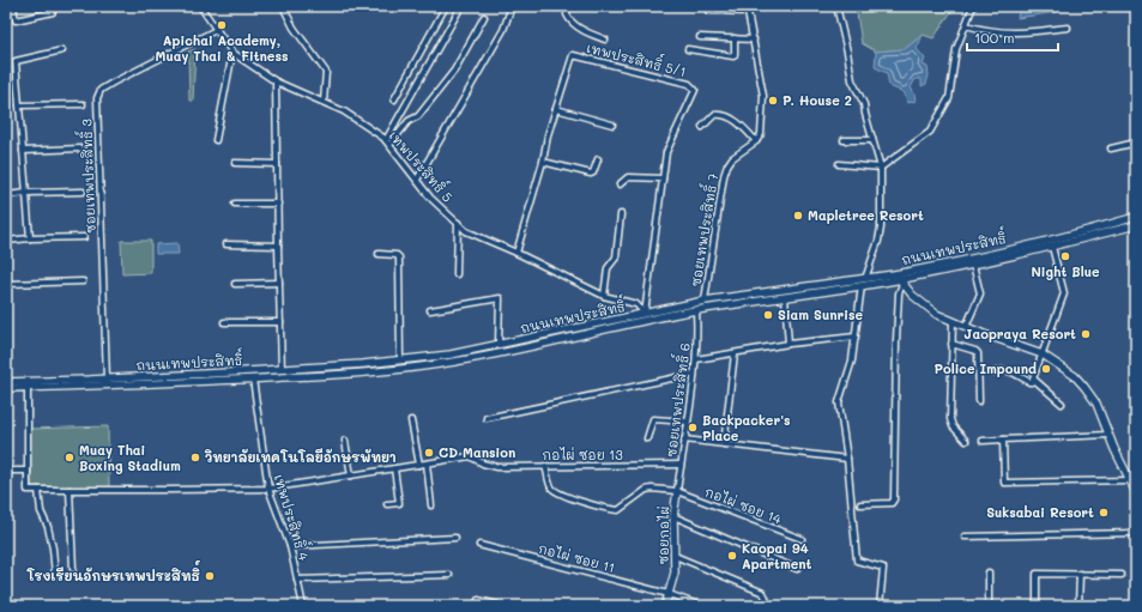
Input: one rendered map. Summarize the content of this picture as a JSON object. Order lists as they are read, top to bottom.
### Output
{
  "streets": {
    "main road": ["ถนนเทพประสิทธิ์", "ซอยกอไผ่"],
    "street": [
      "เทพประสิทธิ์ 5/1",
      "เทพประสิทธิ์ 5",
      "ซอยเทพประสิทธิ์ 3",
      "ซอยเทพประสิทธิ์ 7",
      "ซอยเทพประสิทธิ์ 6",
      "กอไผ่ ซอย 13",
      "กอไผ่ ซอย 14",
      "เทพประสิทธิ์ 4",
      "กอไผ่ ซอย 11"
    ]
  },
  "crossings": [
    ["เทพประสิทธิ์ 5/1", "เทพประสิทธิ์ 5"],
    ["เทพประสิทธิ์ 5/1", "ถนนเทพประสิทธิ์"],
    ["เทพประสิทธิ์ 5", "ซอยเทพประสิทธิ์ 3"],
    ["เทพประสิทธิ์ 5", "ถนนเทพประสิทธิ์"],
    ["ซอยเทพประสิทธิ์ 3", "ถนนเทพประสิทธิ์"],
    ["ซอยเทพประสิทธิ์ 7", "ถนนเทพประสิทธิ์"],
    ["ถนนเทพประสิทธิ์", "ซอยเทพประสิทธิ์ 6"],
    ["ถนนเทพประสิทธิ์", "เทพประสิทธิ์ 4"],
    ["ซอยเทพประสิทธิ์ 6", "กอไผ่ ซอย 13"],
    ["ซอยเทพประสิทธิ์ 6", "กอไผ่ ซอย 14"],
    ["ซอยเทพประสิทธิ์ 6", "ซอยกอไผ่"],
    ["กอไผ่ ซอย 13", "กอไผ่ ซอย 14"],
    ["กอไผ่ ซอย 13", "เทพประสิทธิ์ 4"],
    ["กอไผ่ ซอย 14", "ซอยกอไผ่"],
    ["ซอยกอไผ่", "กอไผ่ ซอย 11"]
  ],
  "places": [
    "Apichai Academy, Muay Thai & Fitness",
    "P. House 2",
    "Mapletree Resort",
    "Night Blue",
    "Siam Sunrise",
    "Jaopraya Resort",
    "Police Impound",
    "Backpacker's Place",
    "CD Mansion",
    "Muay Thai Boxing Stadium",
    "วิทยาลัยเทคโนโลยีอักษรพัทยา",
    "Suksabai Resort",
    "Kaopai 94 Apartment",
    "โรงเรียนอักษรเทพประสิทธิ์"
  ],
  "scale_bar": "100 m"
}
